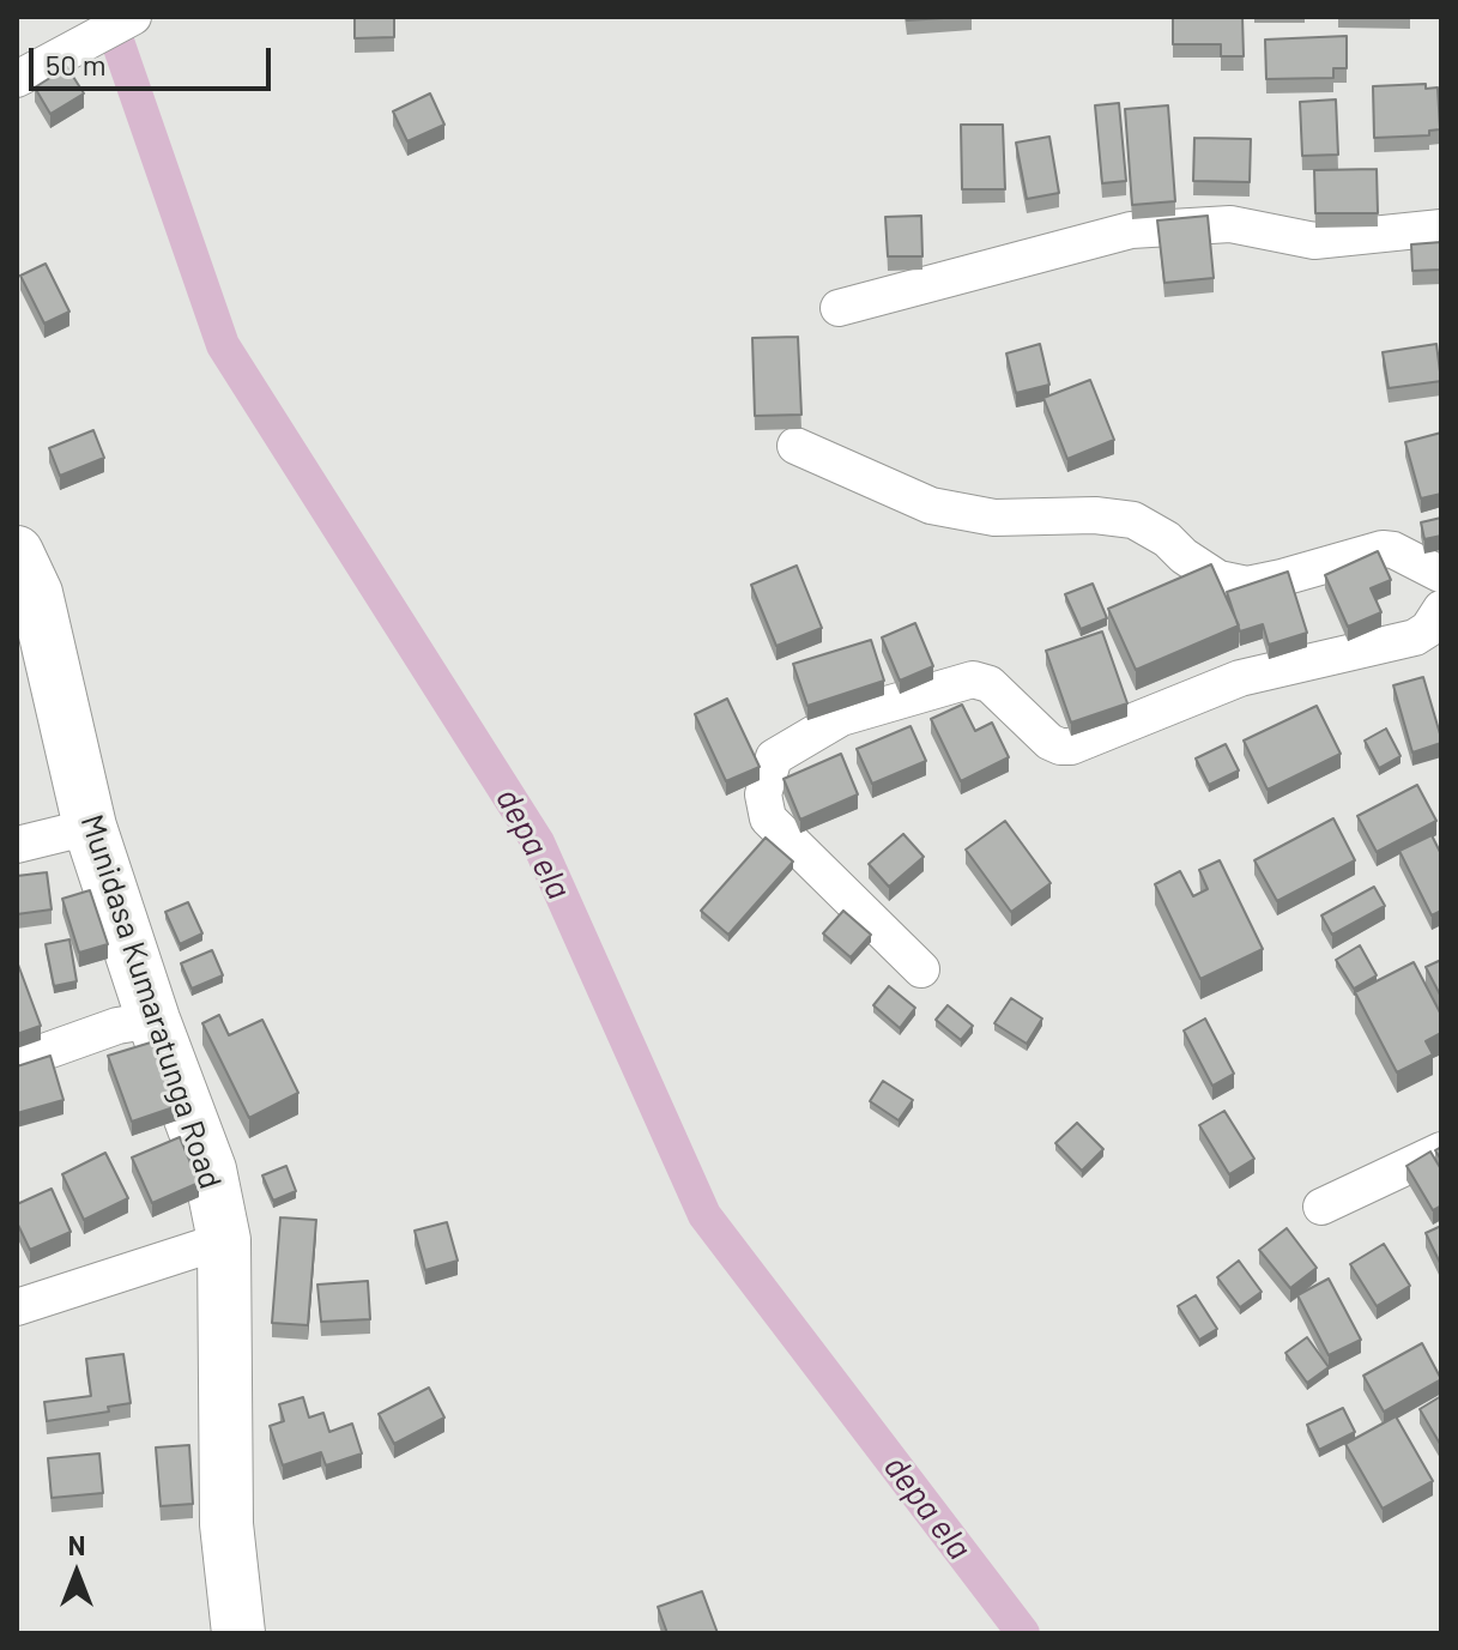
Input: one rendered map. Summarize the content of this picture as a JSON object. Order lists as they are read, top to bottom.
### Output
{
  "streets": {
    "street": ["Munidasa Kumaratunga Road"]
  },
  "water": ["depa ela"],
  "scale_bar": "50 m",
  "north": "top"
}
